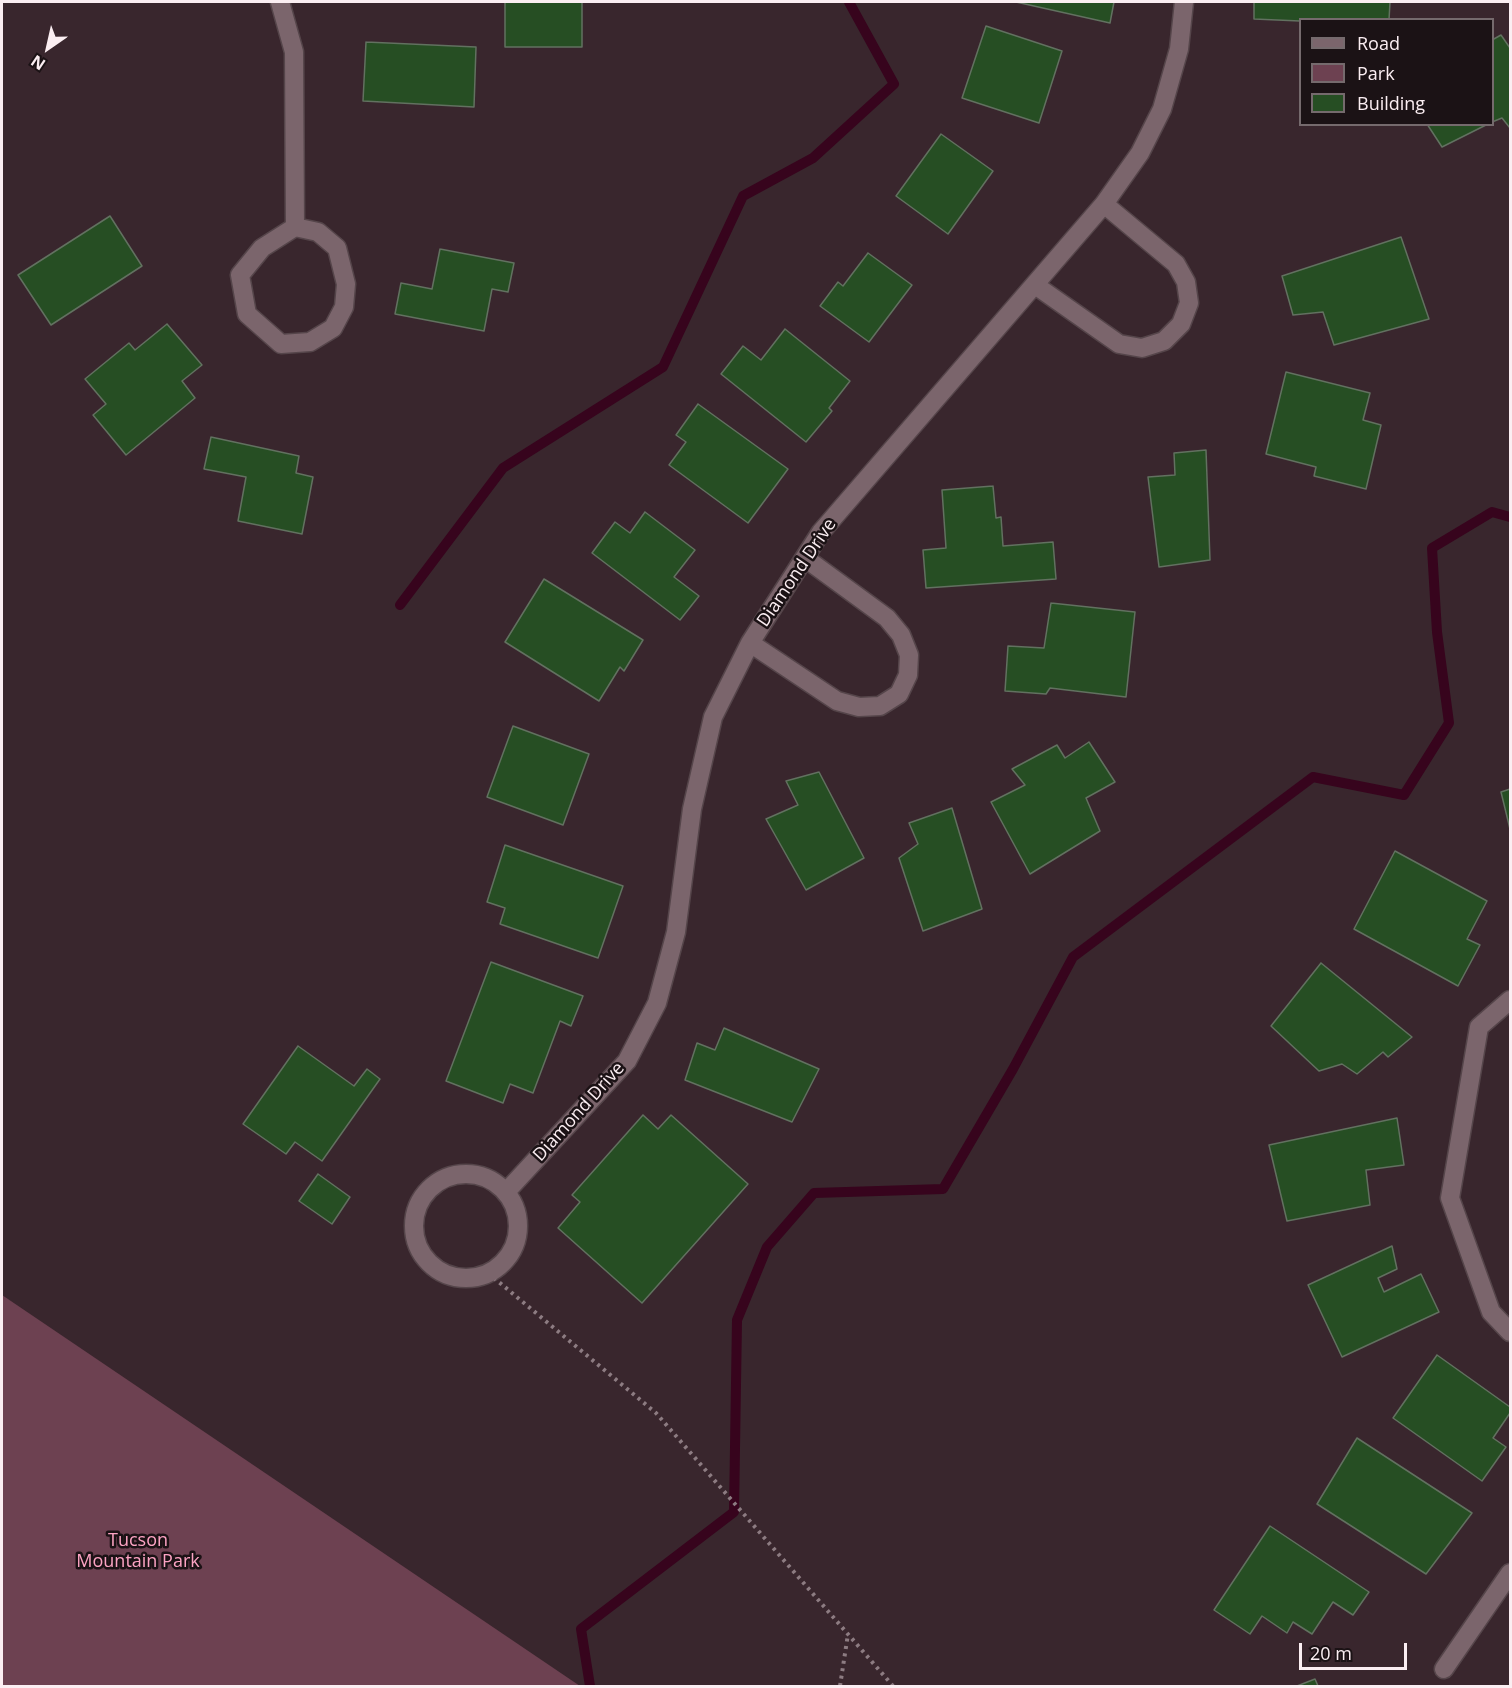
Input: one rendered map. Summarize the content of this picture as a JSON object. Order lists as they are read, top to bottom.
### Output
{
  "streets": {
    "street": ["Diamond Drive"]
  },
  "parks": ["Tucson Mountain Park"],
  "legend": ["Road", "Park", "Building"],
  "scale_bar": "20 m",
  "north": "bottom left"
}
